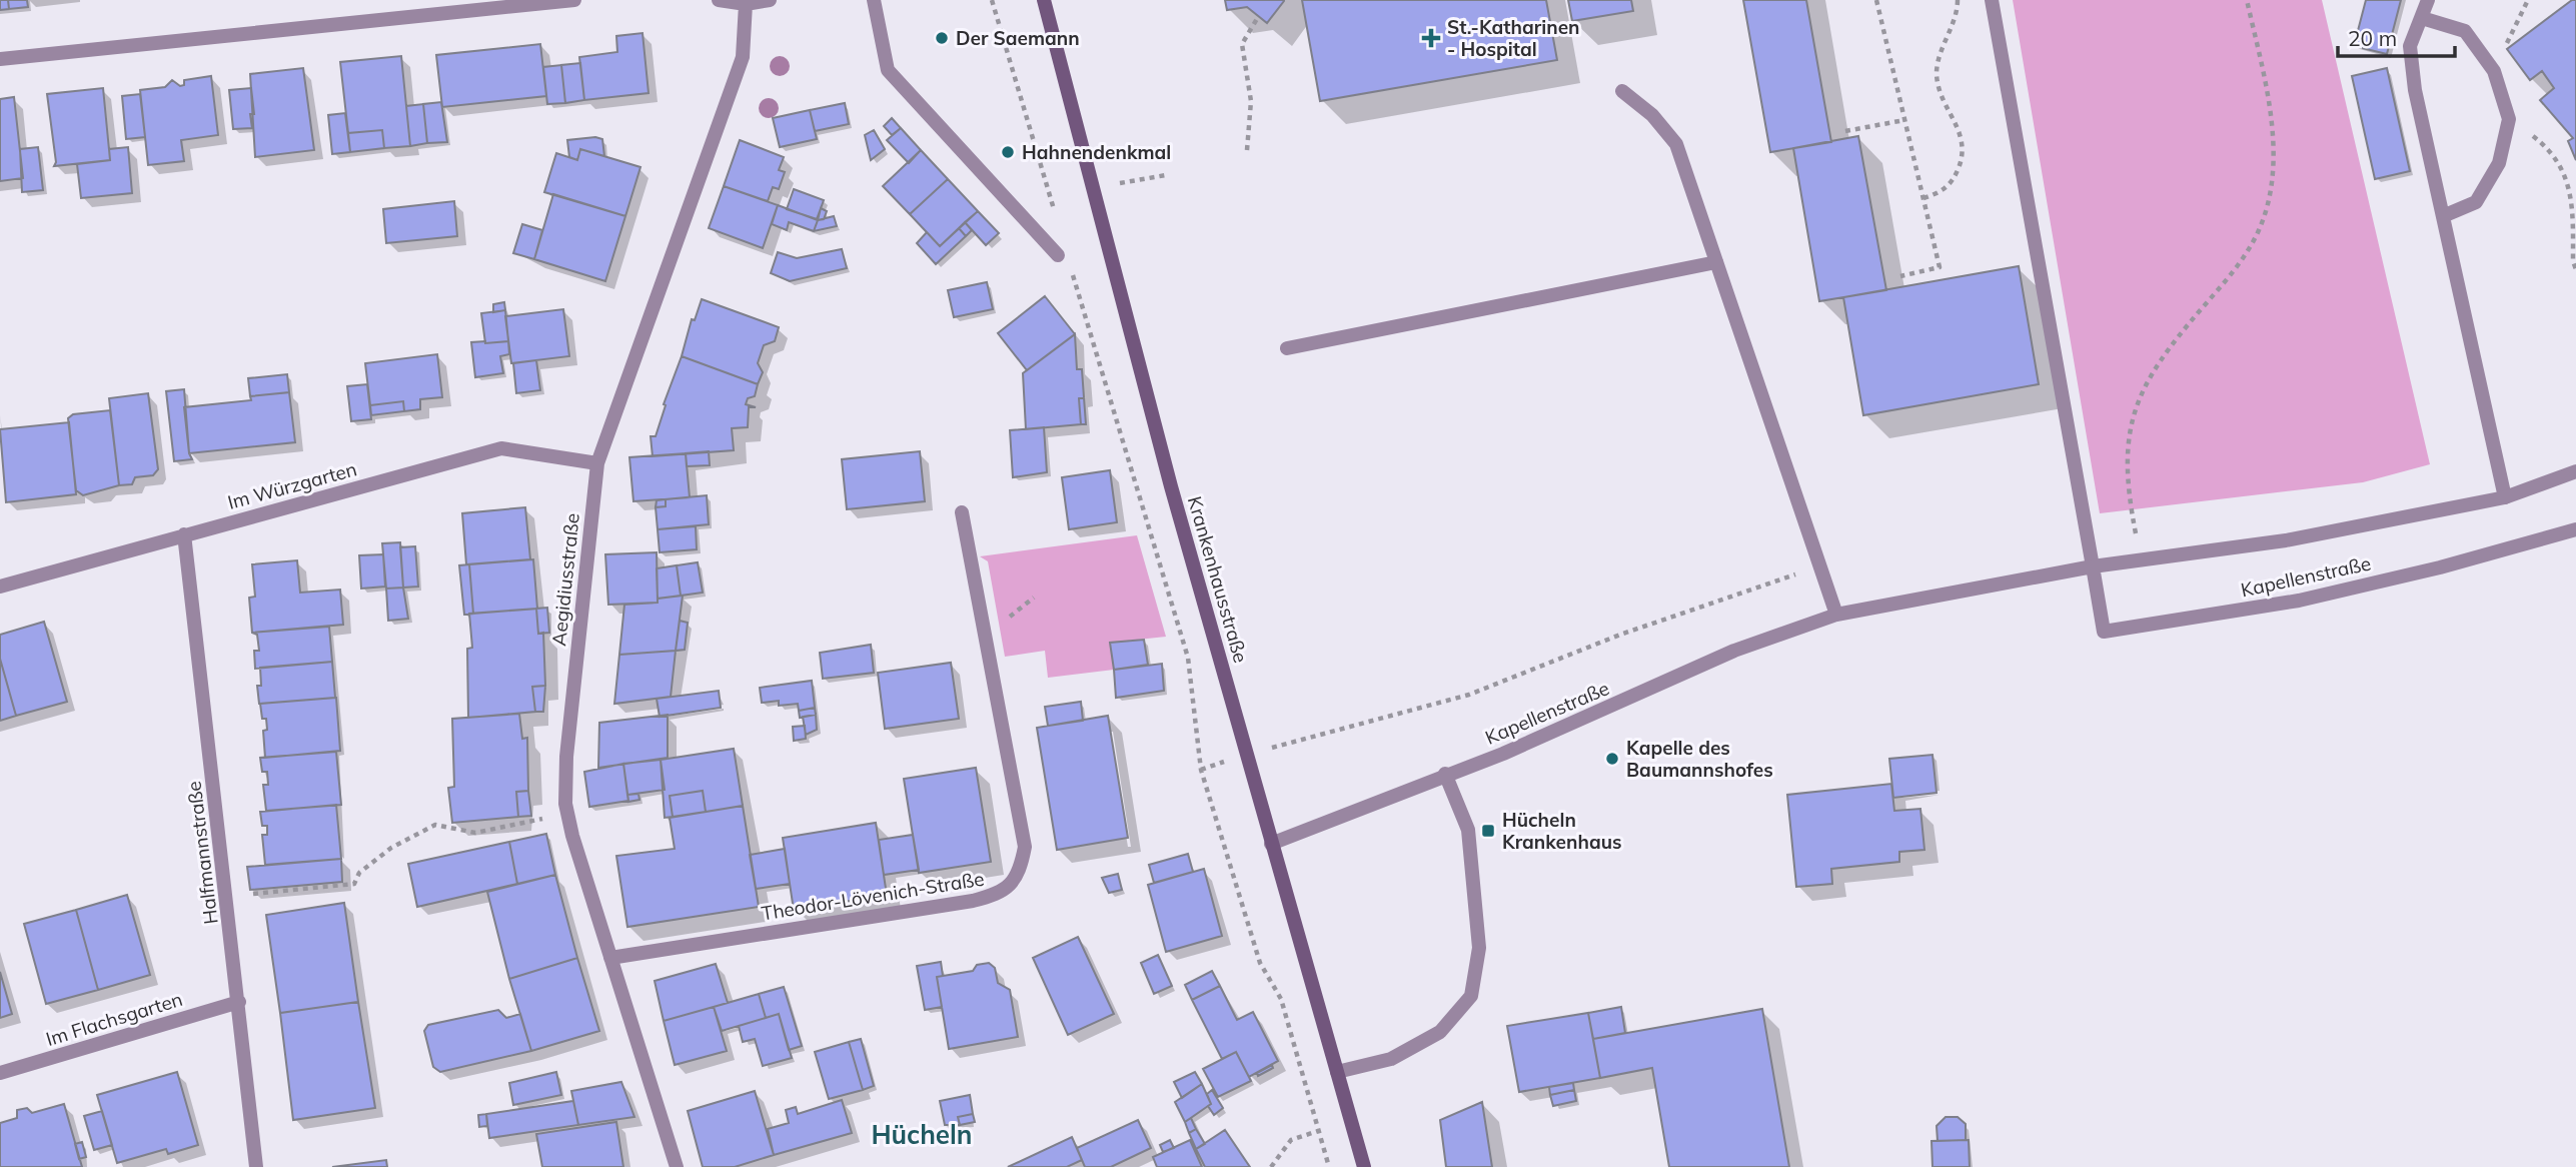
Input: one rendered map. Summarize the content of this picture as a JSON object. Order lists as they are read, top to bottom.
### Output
{
  "streets": {
    "street": [
      "Im Würzgarten",
      "Kapellenstraße",
      "Aegidiusstraße",
      "Krankenhausstraße",
      "Halfmannstraße",
      "Theodor-Lövenich-Straße",
      "Im Flachsgarten"
    ]
  },
  "crossings": [
    ["Im Würzgarten", "Aegidiusstraße"],
    ["Im Würzgarten", "Halfmannstraße"],
    ["Kapellenstraße", "Krankenhausstraße"],
    ["Aegidiusstraße", "Theodor-Lövenich-Straße"],
    ["Halfmannstraße", "Im Flachsgarten"]
  ],
  "districts": ["Hücheln"],
  "places": {
    "other": ["Der Saemann", "Hahnendenkmal", "Kapelle des Baumannshofes"],
    "health": ["St.-Katharinen - Hospital"],
    "transit": ["Hücheln Krankenhaus"]
  },
  "scale_bar": "20 m"
}
